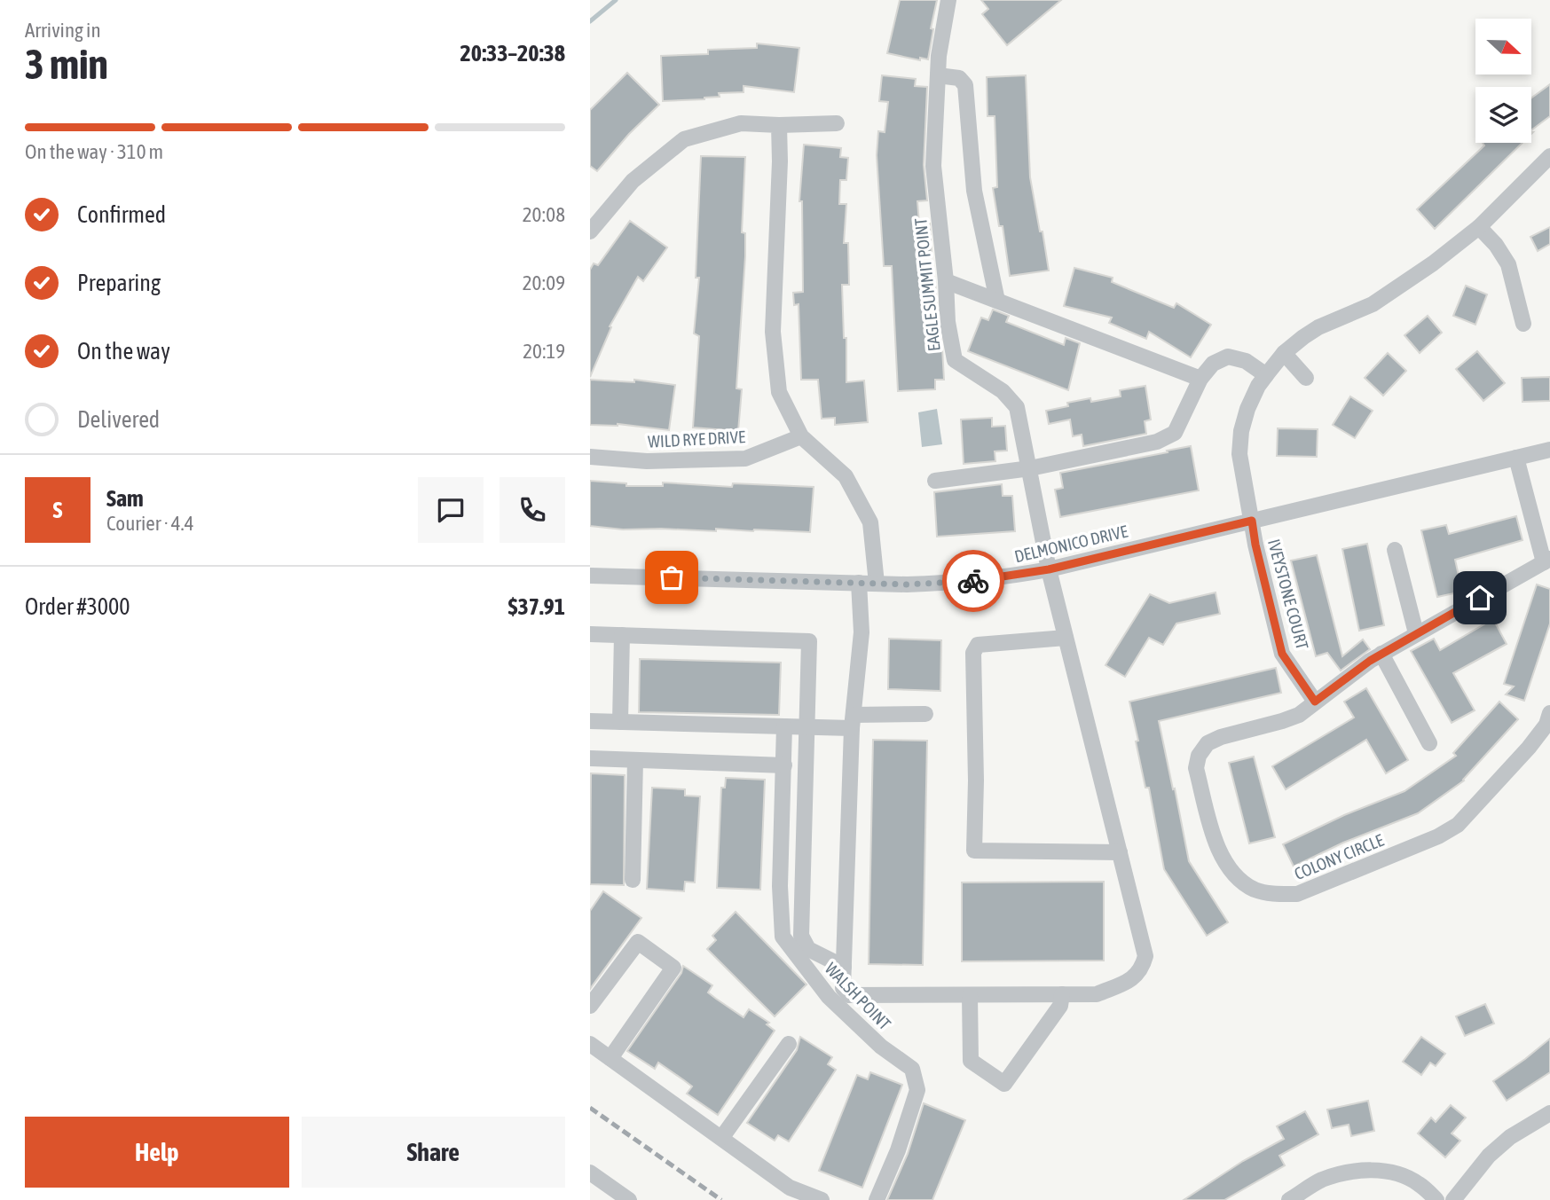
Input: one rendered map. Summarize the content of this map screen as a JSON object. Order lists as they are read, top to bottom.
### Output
{
  "streets": {
    "street": [
      "EAGLE SUMMIT POINT",
      "WILD RYE DRIVE",
      "DELMONICO DRIVE",
      "IVEYSTONE COURT",
      "COLONY CIRCLE",
      "WALSH POINT"
    ]
  },
  "crossings": [
    ["EAGLE SUMMIT POINT", "DELMONICO DRIVE"],
    ["DELMONICO DRIVE", "IVEYSTONE COURT"],
    ["IVEYSTONE COURT", "COLONY CIRCLE"]
  ],
  "north": "right",
  "page": {
    "heading": ["3 min", "Arriving in", "20:33–20:38"],
    "panel": [
      "Sam",
      "Courier · 4.4",
      "Order #3000",
      "$37.91"
    ],
    "bar": "On the way · 310 m",
    "list": [
      ["Confirmed", "20:08"],
      ["Preparing", "20:09"],
      ["On the way", "20:19"],
      "Delivered"
    ],
    "round": "S",
    "buttons": ["Help", "Share"]
  }
}
